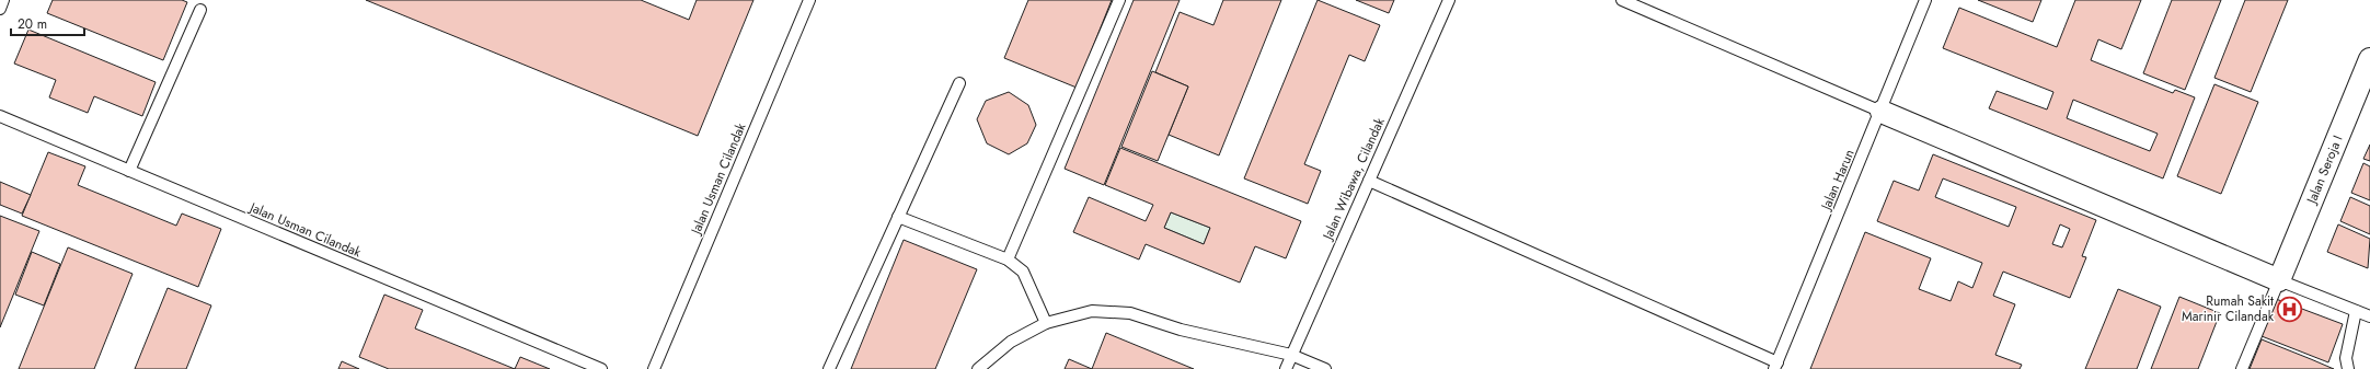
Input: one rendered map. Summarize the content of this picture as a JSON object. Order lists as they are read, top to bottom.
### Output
{
  "streets": {
    "street": ["Jalan Seroja I"],
    "lane": ["Jalan Usman Cilandak", "Jalan Wibawa, Cilandak", "Jalan Harun"]
  },
  "places": {
    "hospital": ["Rumah Sakit Marinir Cilandak"]
  },
  "scale_bar": "20 m"
}
